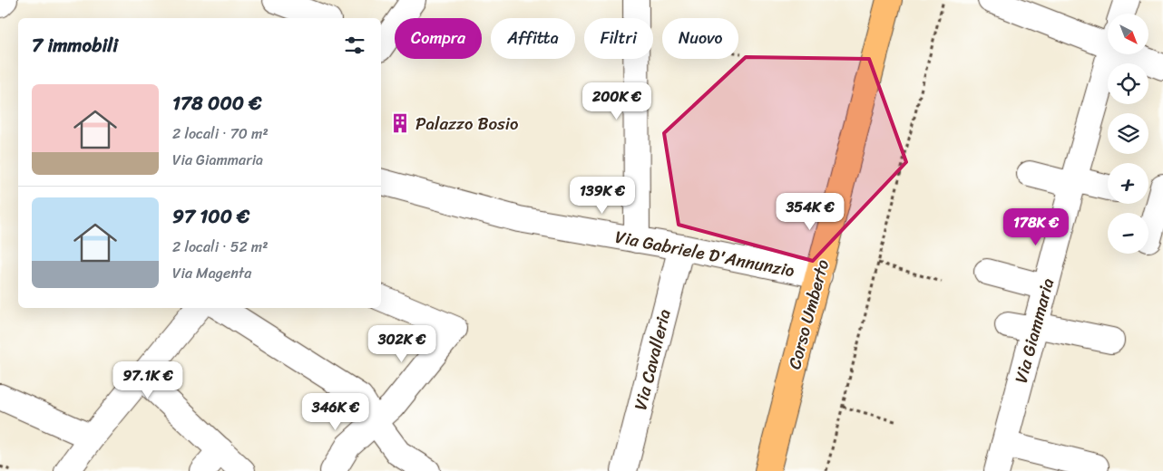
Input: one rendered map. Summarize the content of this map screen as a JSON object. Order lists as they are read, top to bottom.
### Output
{
  "streets": {
    "main road": ["Corso Umberto"],
    "street": ["Via Gabriele D'Annunzio", "Via Giammaria", "Via Cavalleria"]
  },
  "crossings": [
    ["Via Gabriele D'Annunzio", "Corso Umberto"],
    ["Via Gabriele D'Annunzio", "Via Cavalleria"]
  ],
  "places": {
    "building": ["Palazzo Bosio"]
  },
  "north": "bottom right",
  "page": {
    "map_buttons": ["+", "−"],
    "chip": [
      "Compra",
      "Affitta",
      "Filtri",
      "Nuovo"
    ],
    "heading": "7 immobili",
    "list": [
      {
        "name": "178 000 €",
        "note": "2 locali · 70 m² · Via Giammaria"
      },
      {
        "name": "97 100 €",
        "note": "2 locali · 52 m² · Via Magenta"
      }
    ],
    "price": [
      "200K €",
      "139K €",
      "354K €",
      "178K €",
      "302K €",
      "97.1K €",
      "346K €"
    ]
  }
}
